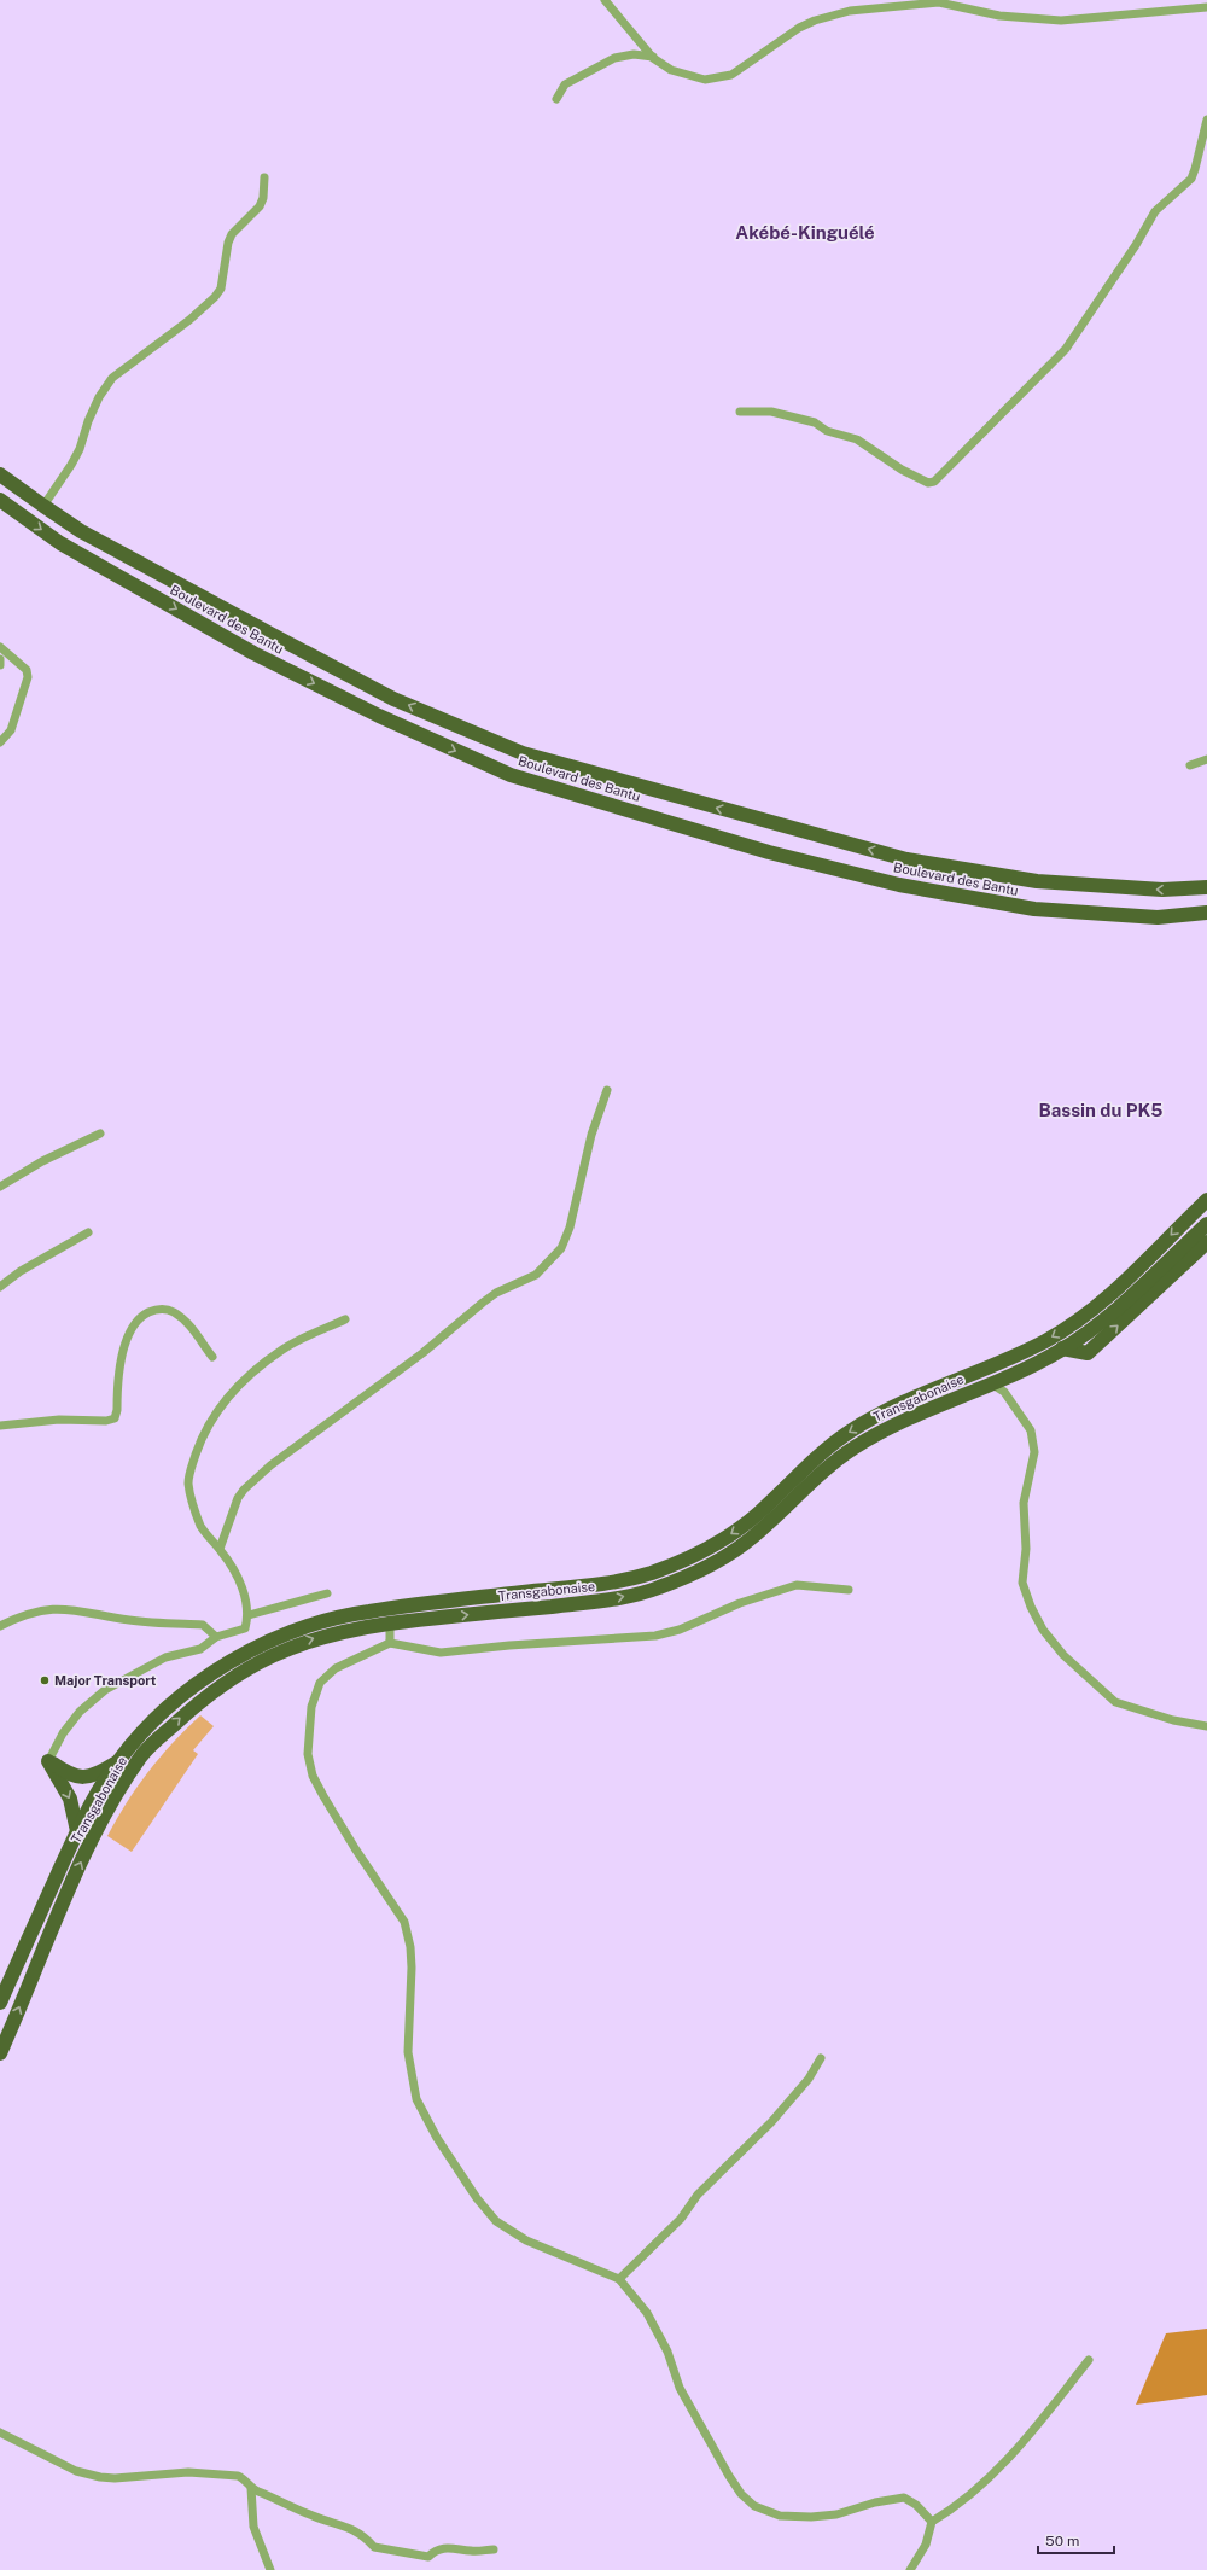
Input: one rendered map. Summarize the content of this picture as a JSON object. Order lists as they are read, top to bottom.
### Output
{
  "streets": {
    "highway": ["Boulevard des Bantu", "Transgabonaise"]
  },
  "districts": ["Akébé-Kinguélé", "Bassin du PK5"],
  "places": ["Major Transport"],
  "scale_bar": "50 m"
}
